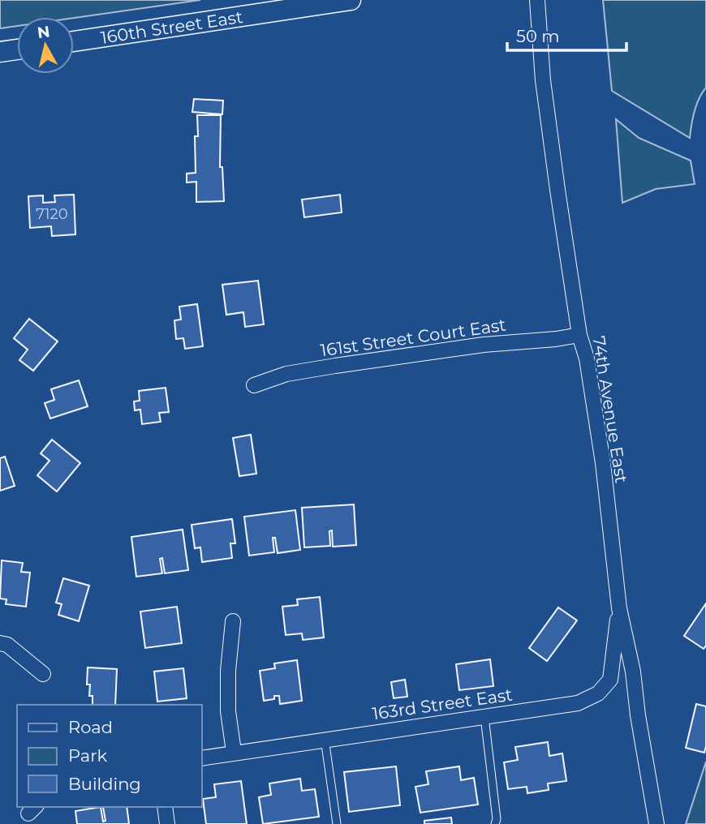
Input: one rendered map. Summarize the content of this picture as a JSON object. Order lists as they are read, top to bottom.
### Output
{
  "streets": {
    "main road": ["160th Street East"],
    "street": ["161st Street Court East", "74th Avenue East", "163rd Street East"]
  },
  "crossings": [
    ["161st Street Court East", "74th Avenue East"],
    ["74th Avenue East", "163rd Street East"]
  ],
  "house_numbers": ["7120"],
  "legend": ["Road", "Park", "Building"],
  "scale_bar": "50 m",
  "north": "top"
}
